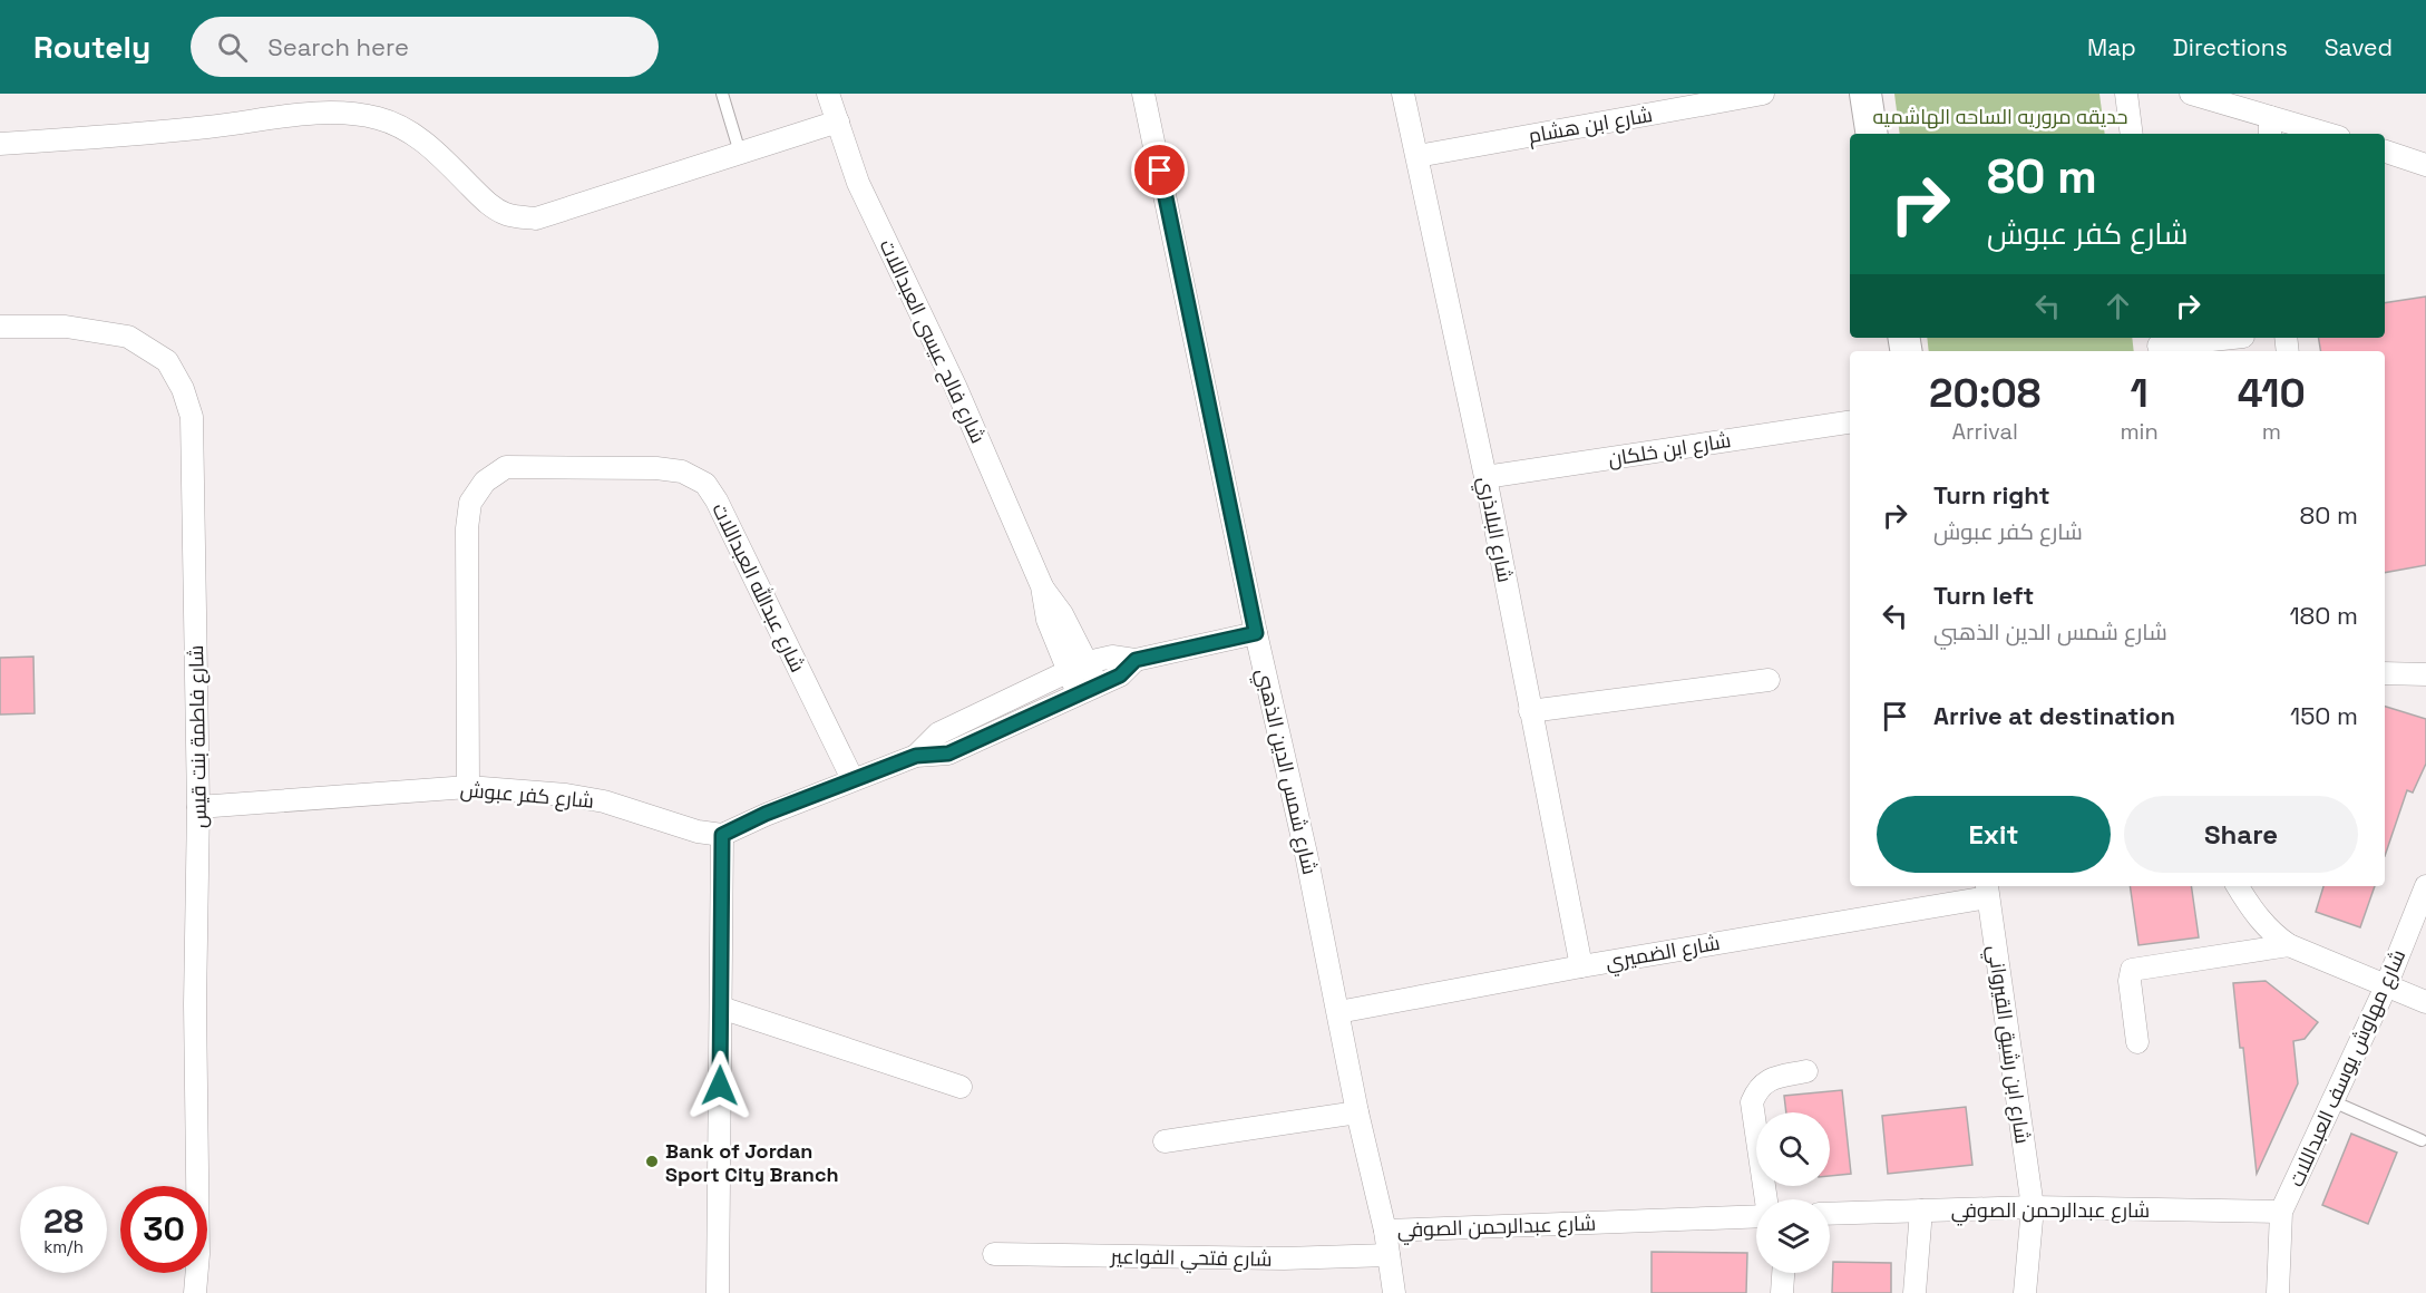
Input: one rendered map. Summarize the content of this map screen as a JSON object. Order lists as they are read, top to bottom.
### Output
{
  "streets": {
    "street": [
      "شارع ابن هشام",
      "شارع فالح عيسى العبداللات",
      "شارع ابن خلكان",
      "شارع البلاذري",
      "شارع عبدالله العبداللات",
      "شارع فاطمة بنت قيس",
      "شارع شمس الدين الذهبي",
      "شارع كفر عبوش",
      "شارع الضميري",
      "شارع ابن رشيق القيرواني",
      "شارع مهاوش يوسف العبداللات",
      "شارع عبدالرحمن الصوفي",
      "شارع فتحي الفواعير"
    ]
  },
  "crossings": [
    ["شارع ابن هشام", "شارع البلاذري"],
    ["شارع ابن خلكان", "شارع البلاذري"],
    ["شارع البلاذري", "شارع الضميري"],
    ["شارع عبدالله العبداللات", "شارع كفر عبوش"],
    ["شارع فاطمة بنت قيس", "شارع كفر عبوش"],
    ["شارع شمس الدين الذهبي", "شارع الضميري"],
    ["شارع شمس الدين الذهبي", "شارع عبدالرحمن الصوفي"],
    ["شارع شمس الدين الذهبي", "شارع فتحي الفواعير"],
    ["شارع الضميري", "شارع ابن رشيق القيرواني"],
    ["شارع ابن رشيق القيرواني", "شارع عبدالرحمن الصوفي"],
    ["شارع مهاوش يوسف العبداللات", "شارع عبدالرحمن الصوفي"]
  ],
  "parks": ["حديقه مروريه الساحه الهاشميه"],
  "places": ["Bank of Jordan Sport City Branch"],
  "page": {
    "header": "Routely",
    "search": "Search here",
    "nav": ["Map", "Directions", "Saved"],
    "turn": ["80 m", "شارع كفر عبوش"],
    "eta": [
      "20:08",
      "Arrival",
      "1",
      "min",
      "410",
      "m"
    ],
    "list": [
      {
        "name": "Turn right",
        "note": "شارع كفر عبوش",
        "value": "80 m"
      },
      {
        "name": "Turn left",
        "note": "شارع شمس الدين الذهبي",
        "value": "180 m"
      },
      {
        "name": "Arrive at destination",
        "value": "150 m"
      }
    ],
    "buttons": ["Exit", "Share"],
    "speed": "28 km/h",
    "limit": "30"
  }
}
